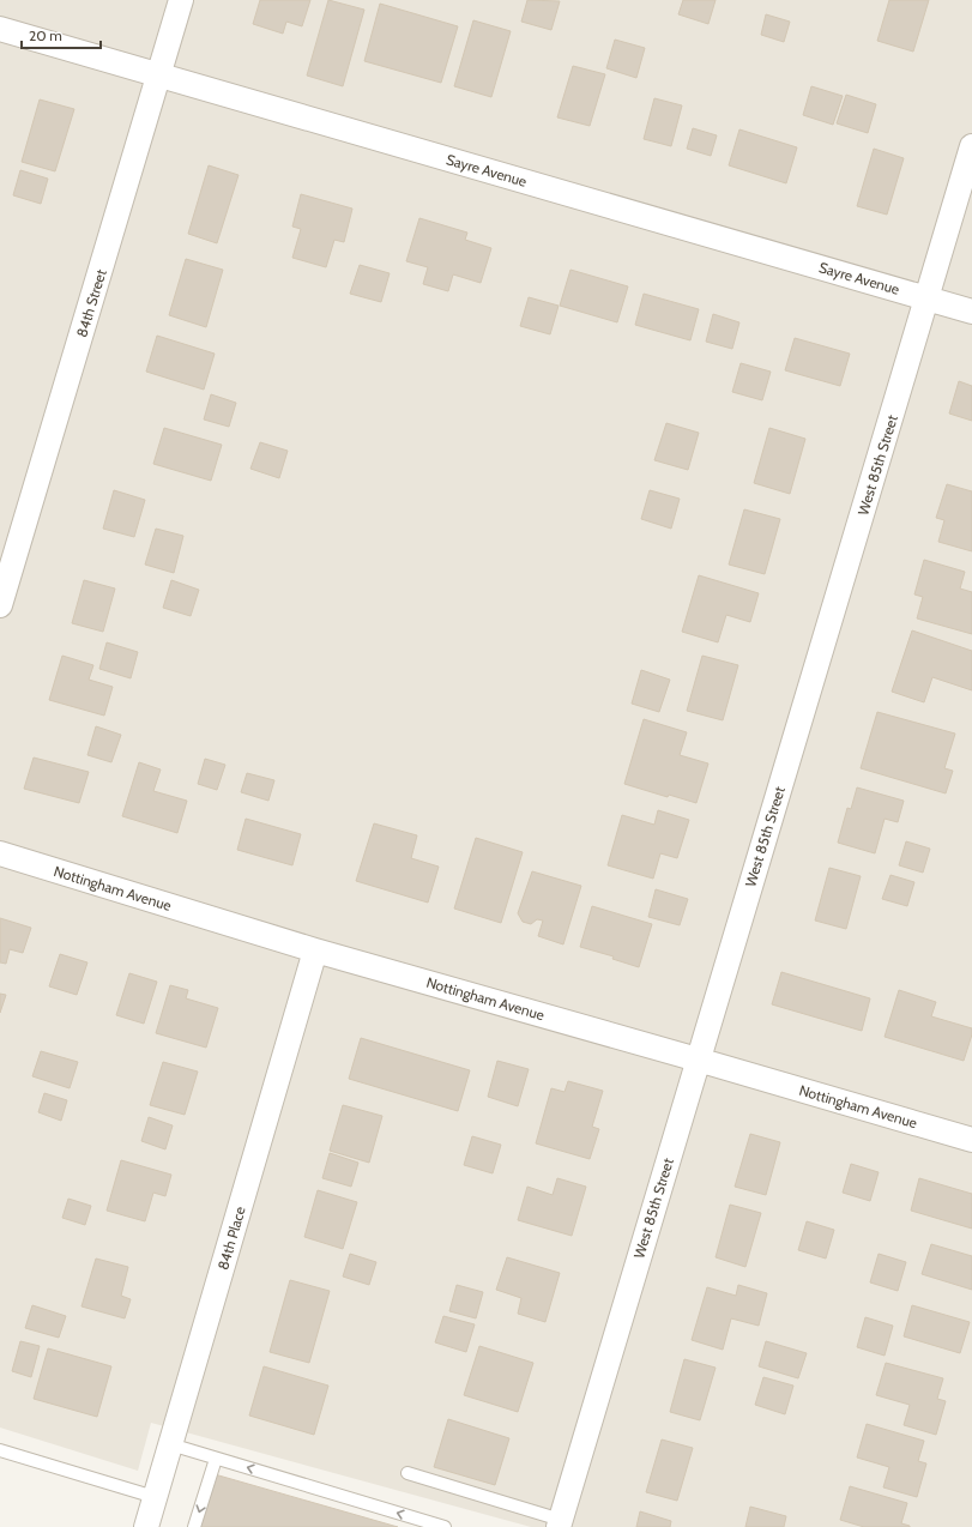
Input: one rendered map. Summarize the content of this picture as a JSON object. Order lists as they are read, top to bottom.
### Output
{
  "streets": {
    "street": [
      "Sayre Avenue",
      "84th Street",
      "West 85th Street",
      "Nottingham Avenue",
      "84th Place"
    ]
  },
  "crossings": [
    ["Sayre Avenue", "84th Street"],
    ["Sayre Avenue", "West 85th Street"],
    ["West 85th Street", "Nottingham Avenue"],
    ["Nottingham Avenue", "84th Place"]
  ],
  "scale_bar": "20 m"
}
